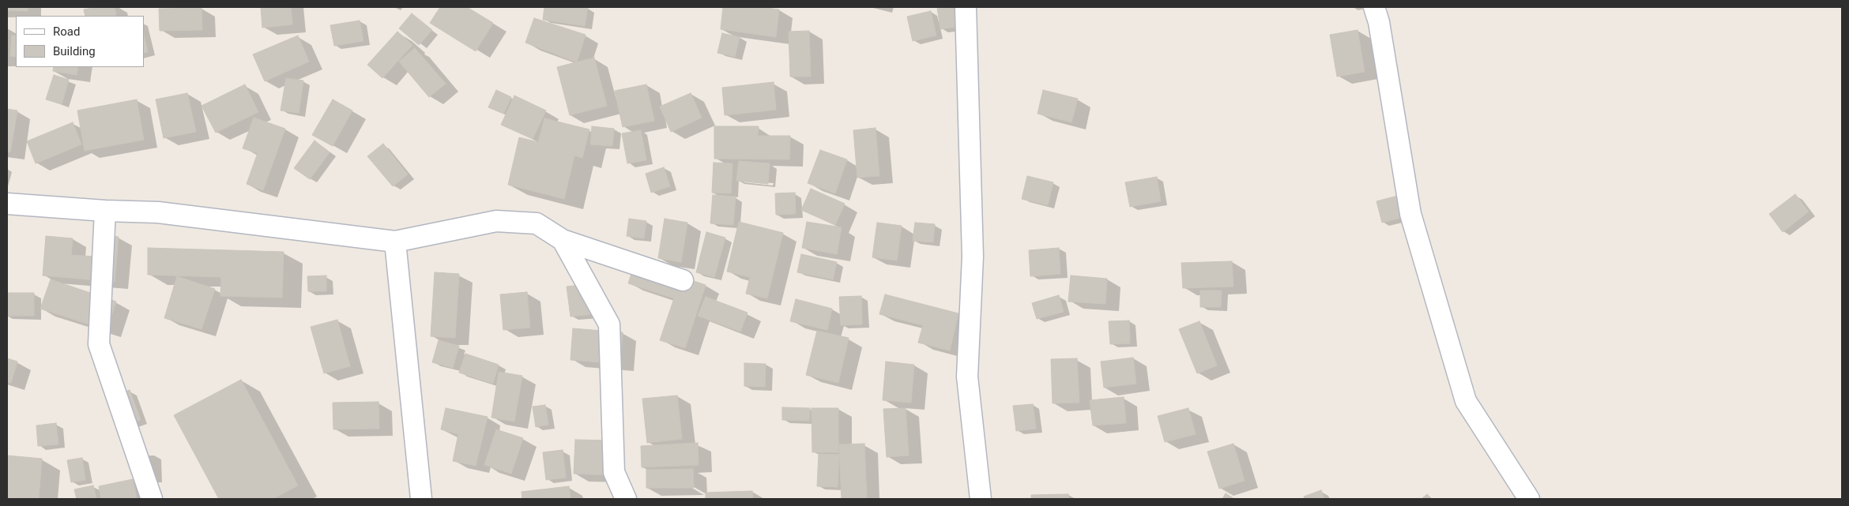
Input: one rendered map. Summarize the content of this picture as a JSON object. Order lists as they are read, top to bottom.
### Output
{
  "legend": ["Road", "Building"]
}
